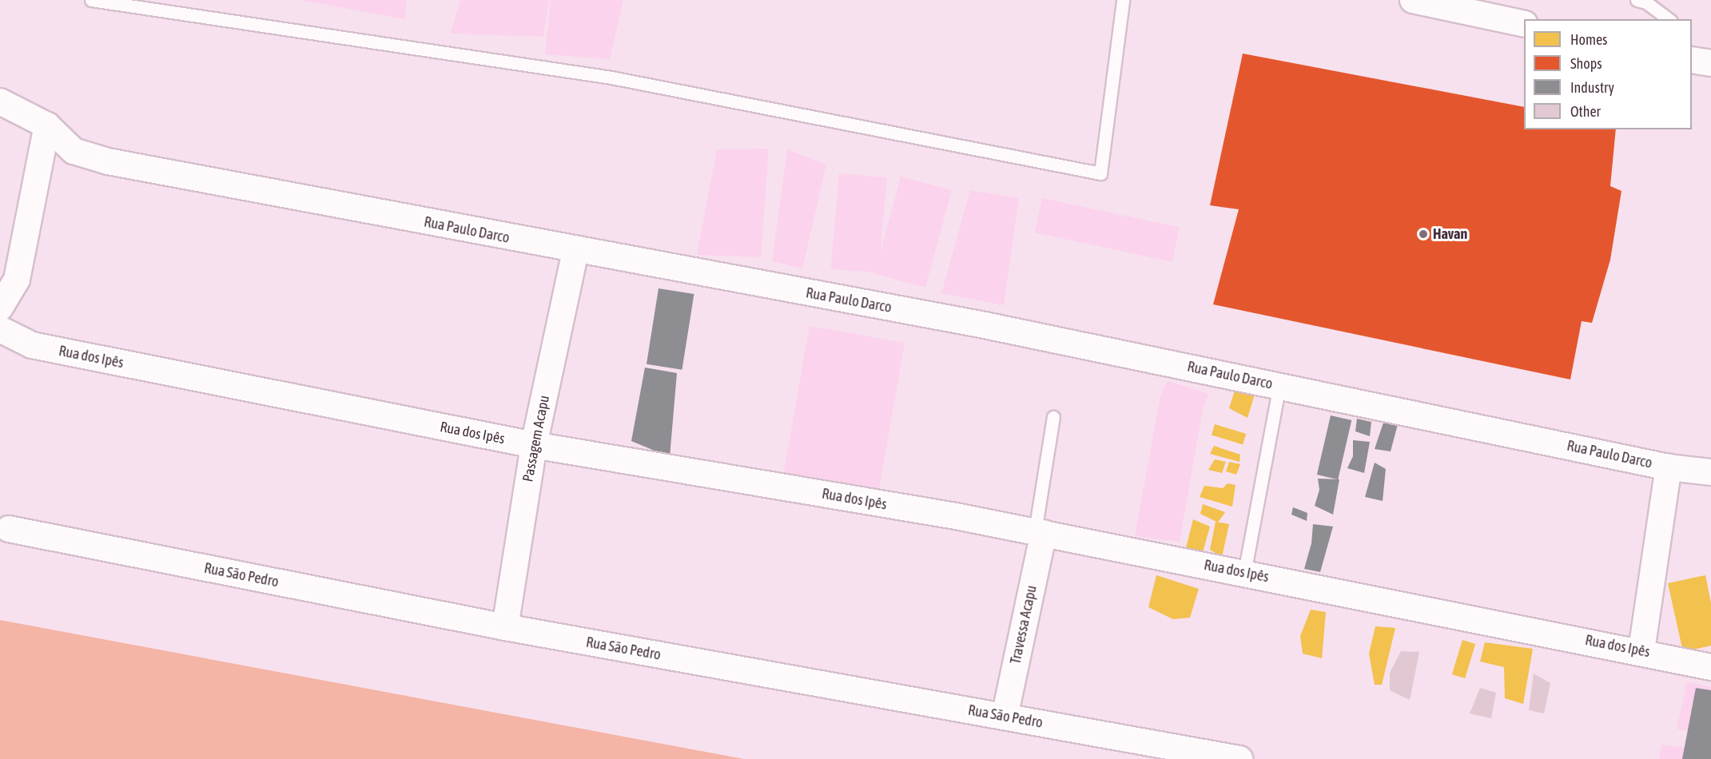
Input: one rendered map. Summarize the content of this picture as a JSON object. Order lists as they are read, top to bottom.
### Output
{
  "streets": {
    "street": [
      "Rua Paulo Darco",
      "Rua dos Ipês",
      "Passagem Acapu",
      "Rua São Pedro",
      "Travessa Acapu"
    ]
  },
  "crossings": [
    ["Rua Paulo Darco", "Passagem Acapu"],
    ["Rua dos Ipês", "Passagem Acapu"],
    ["Rua dos Ipês", "Travessa Acapu"],
    ["Passagem Acapu", "Rua São Pedro"],
    ["Rua São Pedro", "Travessa Acapu"]
  ],
  "places": ["Havan"],
  "legend": [
    "Homes",
    "Shops",
    "Industry",
    "Other"
  ]
}
